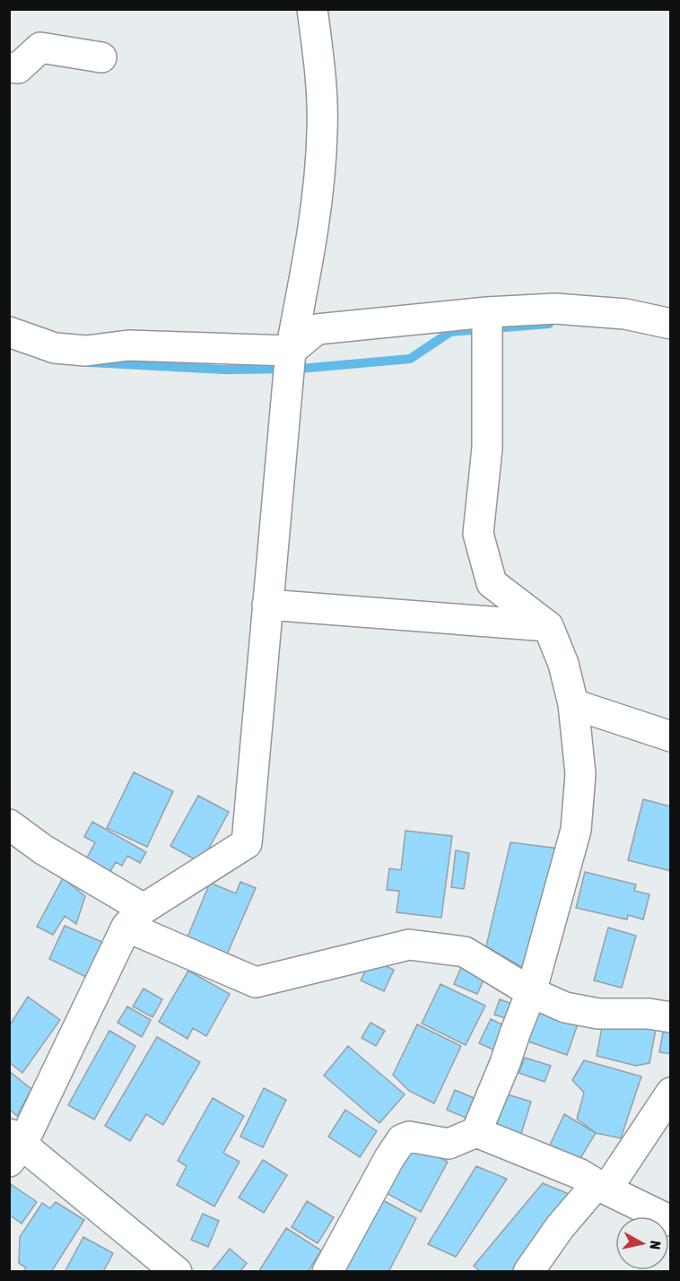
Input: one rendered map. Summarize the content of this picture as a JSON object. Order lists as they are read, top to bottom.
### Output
{
  "north": "right"
}
